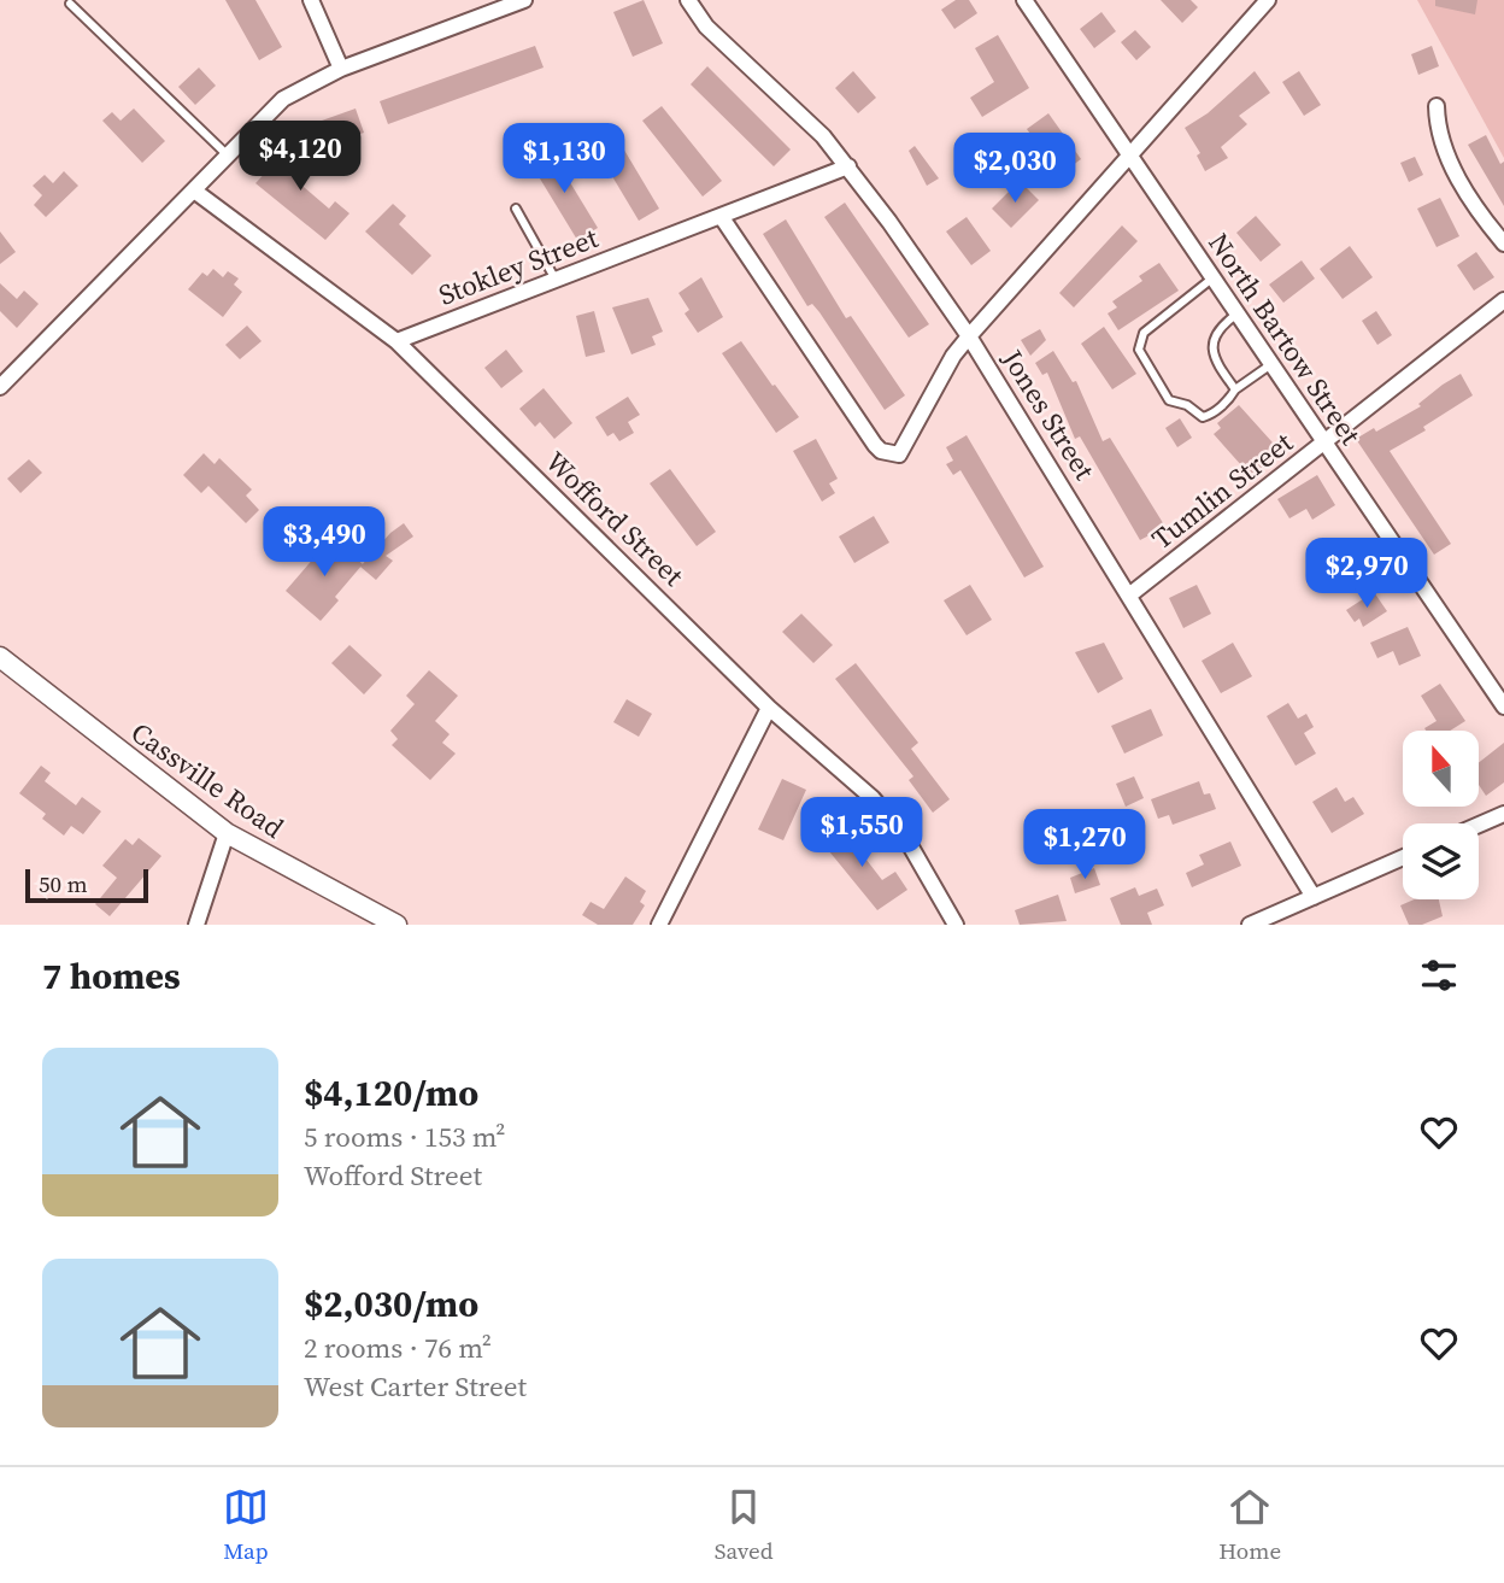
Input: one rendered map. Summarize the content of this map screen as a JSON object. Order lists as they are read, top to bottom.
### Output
{
  "streets": {
    "main road": ["Cassville Road"],
    "street": [
      "Stokley Street",
      "North Bartow Street",
      "Jones Street",
      "Tumlin Street",
      "Wofford Street"
    ]
  },
  "crossings": [
    ["Stokley Street", "Jones Street"],
    ["Stokley Street", "Wofford Street"],
    ["North Bartow Street", "Tumlin Street"],
    ["Jones Street", "Tumlin Street"]
  ],
  "scale_bar": "50 m",
  "north": "top",
  "page": {
    "price": [
      "$4,120",
      "$1,130",
      "$2,030",
      "$3,490",
      "$2,970",
      "$1,550",
      "$1,270"
    ],
    "scale": "50 m",
    "heading": "7 homes",
    "list": [
      {
        "name": "$4,120/mo",
        "note": "5 rooms · 153 m² · Wofford Street"
      },
      {
        "name": "$2,030/mo",
        "note": "2 rooms · 76 m² · West Carter Street"
      }
    ],
    "tabs": ["Map", "Saved", "Home"]
  }
}
